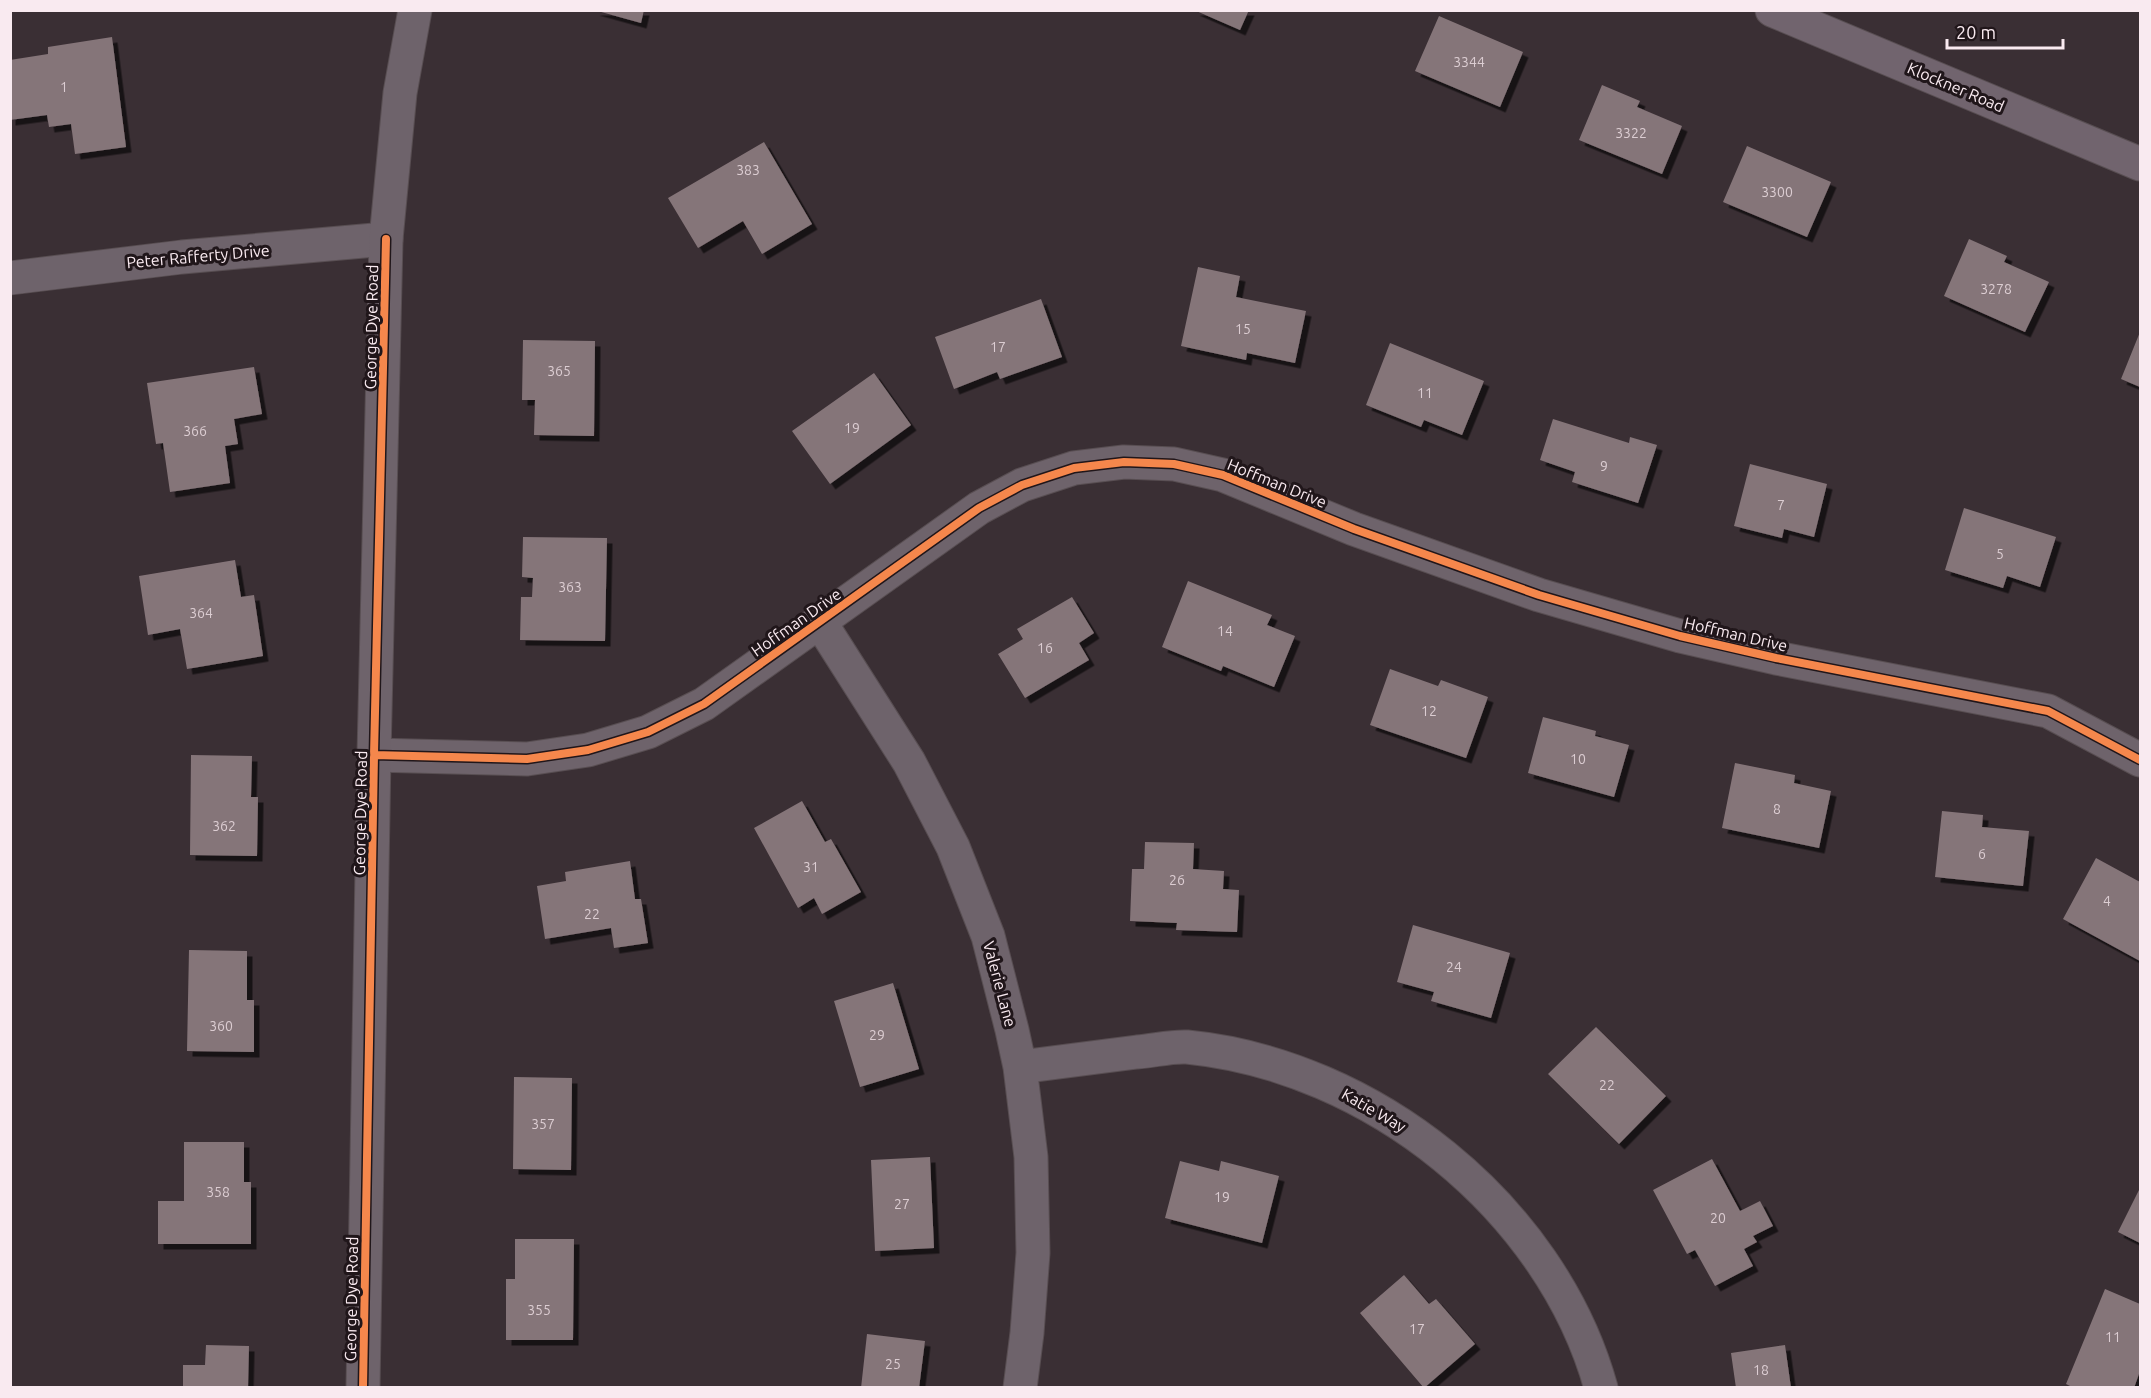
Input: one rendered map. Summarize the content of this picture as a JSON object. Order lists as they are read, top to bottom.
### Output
{
  "streets": {
    "main road": ["Klockner Road"],
    "street": [
      "Peter Rafferty Drive",
      "George Dye Road",
      "Hoffman Drive",
      "Valerie Lane",
      "Katie Way"
    ]
  },
  "crossings": [
    ["Peter Rafferty Drive", "George Dye Road"],
    ["George Dye Road", "Hoffman Drive"],
    ["Hoffman Drive", "Valerie Lane"],
    ["Valerie Lane", "Katie Way"]
  ],
  "house_numbers": [
    "3344",
    "1",
    "3322",
    "383",
    "3300",
    "3278",
    "15",
    "17",
    "365",
    "11",
    "19",
    "366",
    "9",
    "7",
    "5",
    "363",
    "364",
    "14",
    "16",
    "12",
    "10",
    "8",
    "362",
    "6",
    "31",
    "26",
    "4",
    "22",
    "24",
    "360",
    "29",
    "22",
    "357",
    "358",
    "19",
    "27",
    "20",
    "355",
    "17",
    "11",
    "25",
    "18"
  ],
  "scale_bar": "20 m"
}
